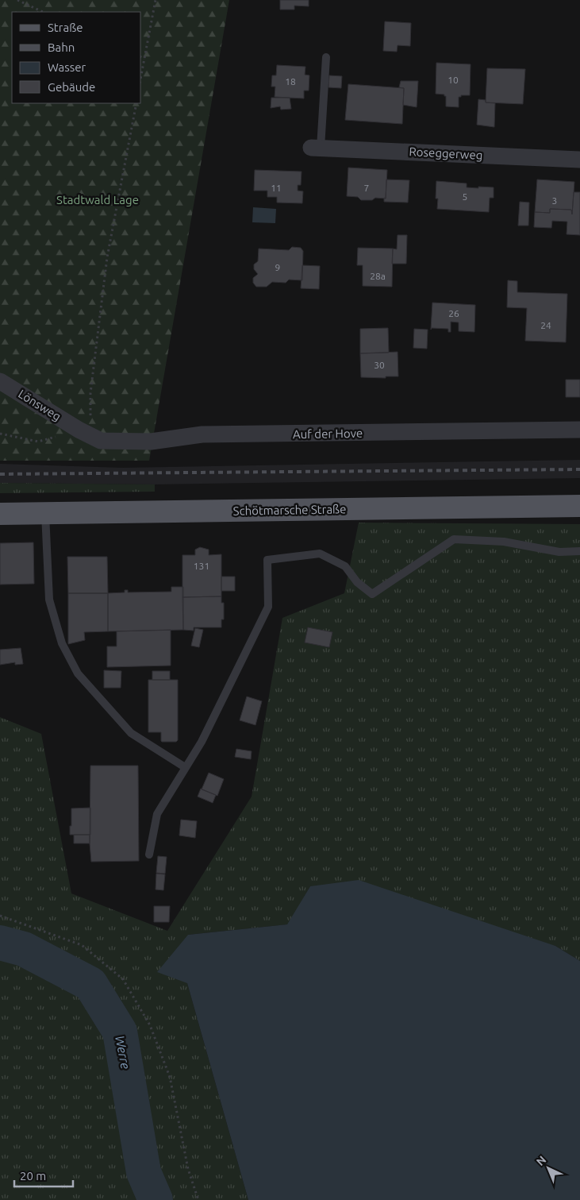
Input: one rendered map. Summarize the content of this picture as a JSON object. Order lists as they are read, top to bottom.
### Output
{
  "streets": {
    "main road": ["Schötmarsche Straße"],
    "street": ["Roseggerweg", "Lönsweg", "Auf der Hove"]
  },
  "crossings": [
    ["Lönsweg", "Auf der Hove"]
  ],
  "water": ["Werre"],
  "parks": ["Stadtwald Lage"],
  "house_numbers": [
    "10",
    "18",
    "11",
    "7",
    "5",
    "3",
    "9",
    "28a",
    "26",
    "24",
    "30",
    "131"
  ],
  "legend": [
    "Straße",
    "Bahn",
    "Wasser",
    "Gebäude"
  ],
  "scale_bar": "20 m",
  "north": "top left"
}
